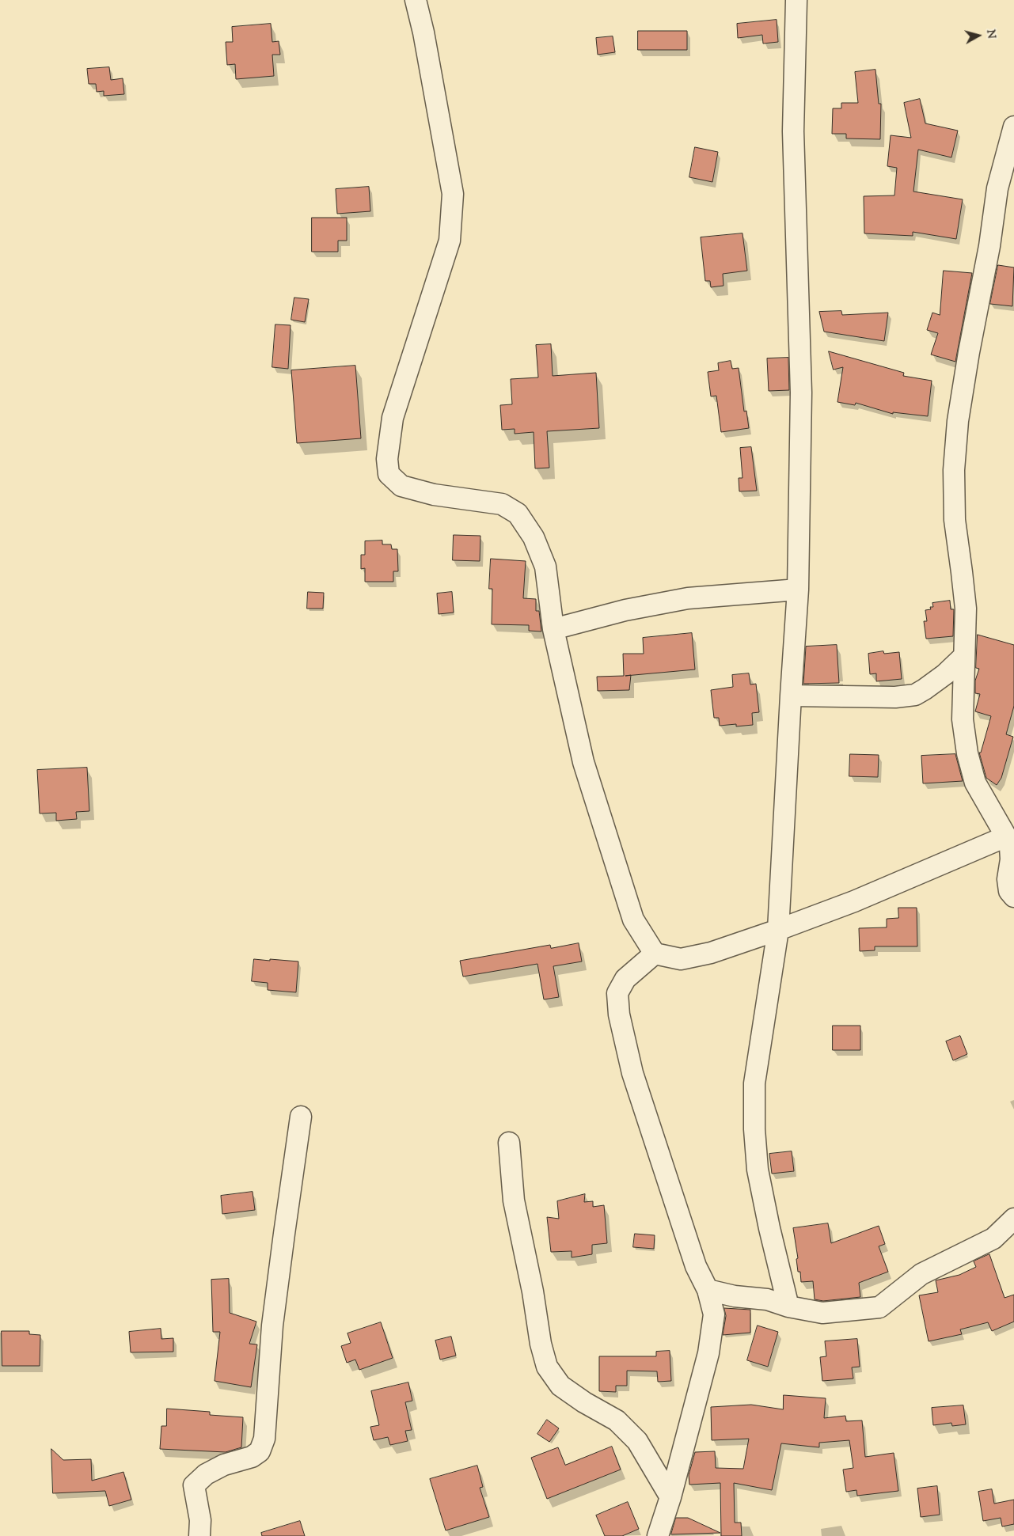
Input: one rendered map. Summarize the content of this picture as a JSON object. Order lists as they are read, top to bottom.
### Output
{
  "north": "right"
}
